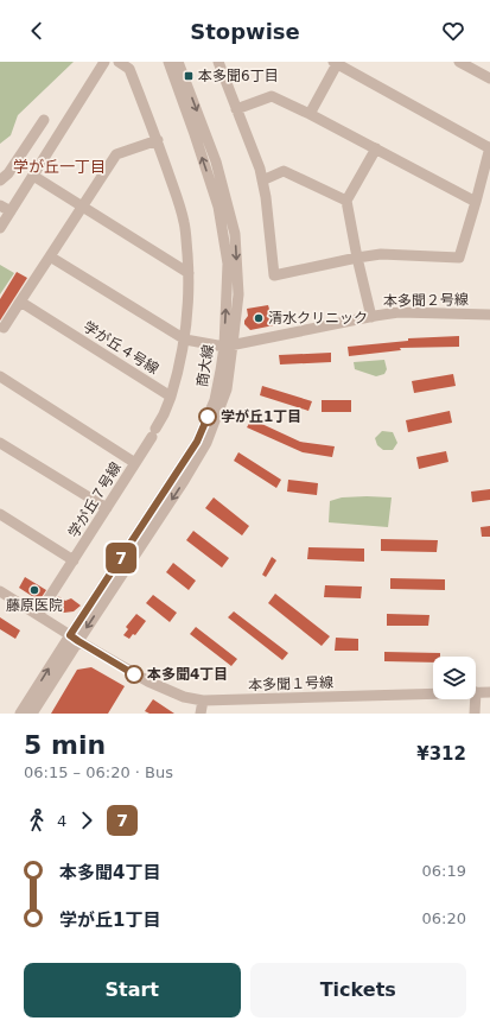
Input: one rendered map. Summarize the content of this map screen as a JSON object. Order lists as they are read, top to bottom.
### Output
{
  "streets": {
    "street": [
      "本多聞２号線",
      "学が丘４号線",
      "商大線",
      "学が丘７号線",
      "本多聞１号線"
    ]
  },
  "crossings": [
    ["本多聞２号線", "商大線"],
    ["商大線", "本多聞１号線"],
    ["学が丘７号線", "本多聞１号線"]
  ],
  "districts": ["学が丘一丁目"],
  "places": {
    "transit": ["本多聞6丁目"],
    "other": [
      "清水クリニック",
      "学が丘1丁目",
      "藤原医院",
      "本多聞4丁目"
    ]
  },
  "lines": ["bus line 7"],
  "page": {
    "header": "Stopwise",
    "on_map": "7",
    "heading": ["5 min", "06:15 – 06:20 · Bus", "¥312"],
    "legs": ["4", "7"],
    "list": [
      {
        "name": "本多聞4丁目",
        "value": "06:19"
      },
      {
        "name": "学が丘1丁目",
        "value": "06:20"
      }
    ],
    "buttons": ["Start", "Tickets"]
  }
}
